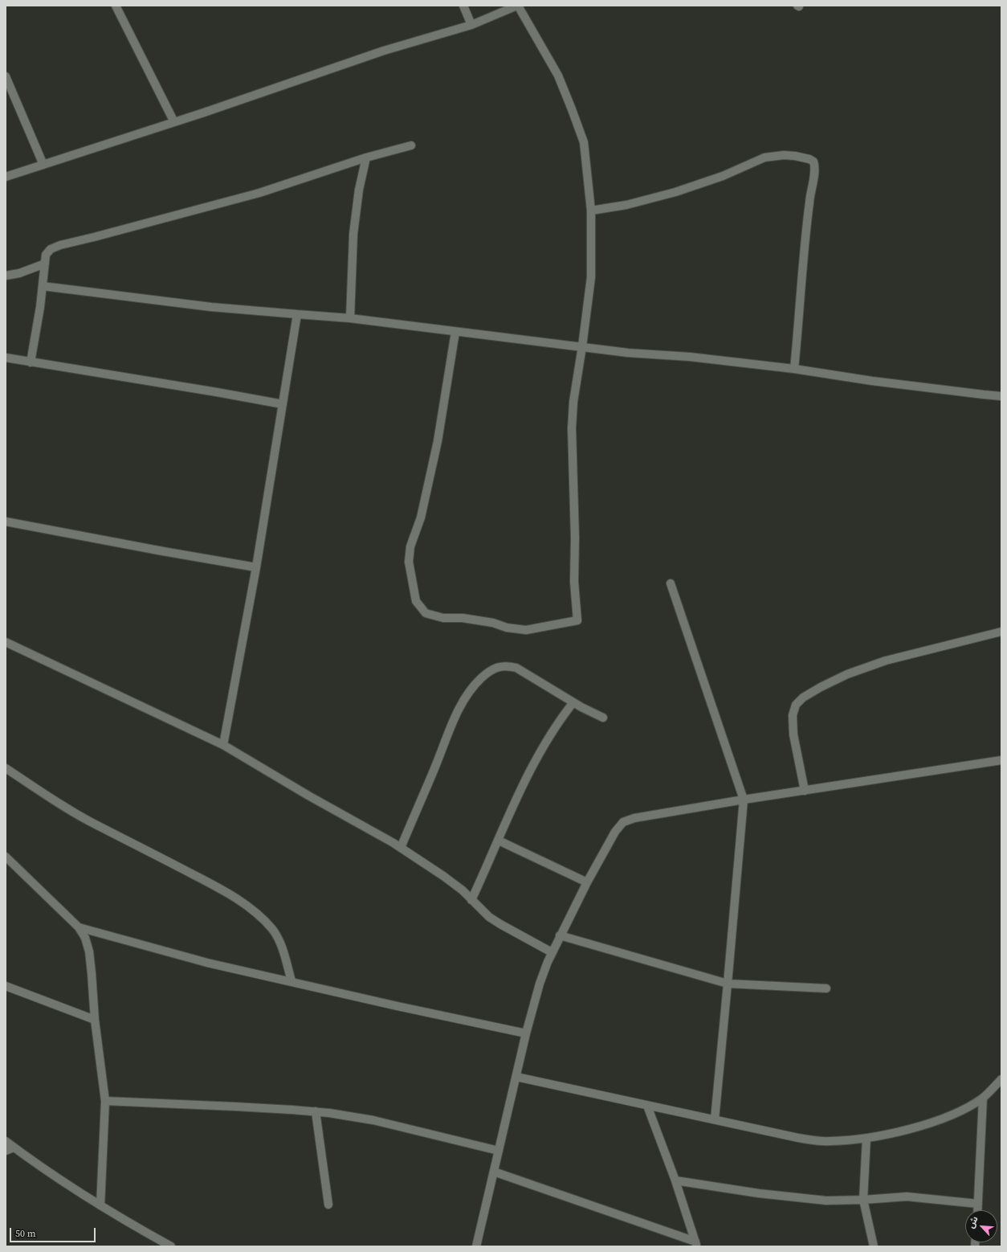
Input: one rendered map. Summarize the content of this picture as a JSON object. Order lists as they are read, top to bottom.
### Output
{
  "scale_bar": "50 m",
  "north": "top left"
}
